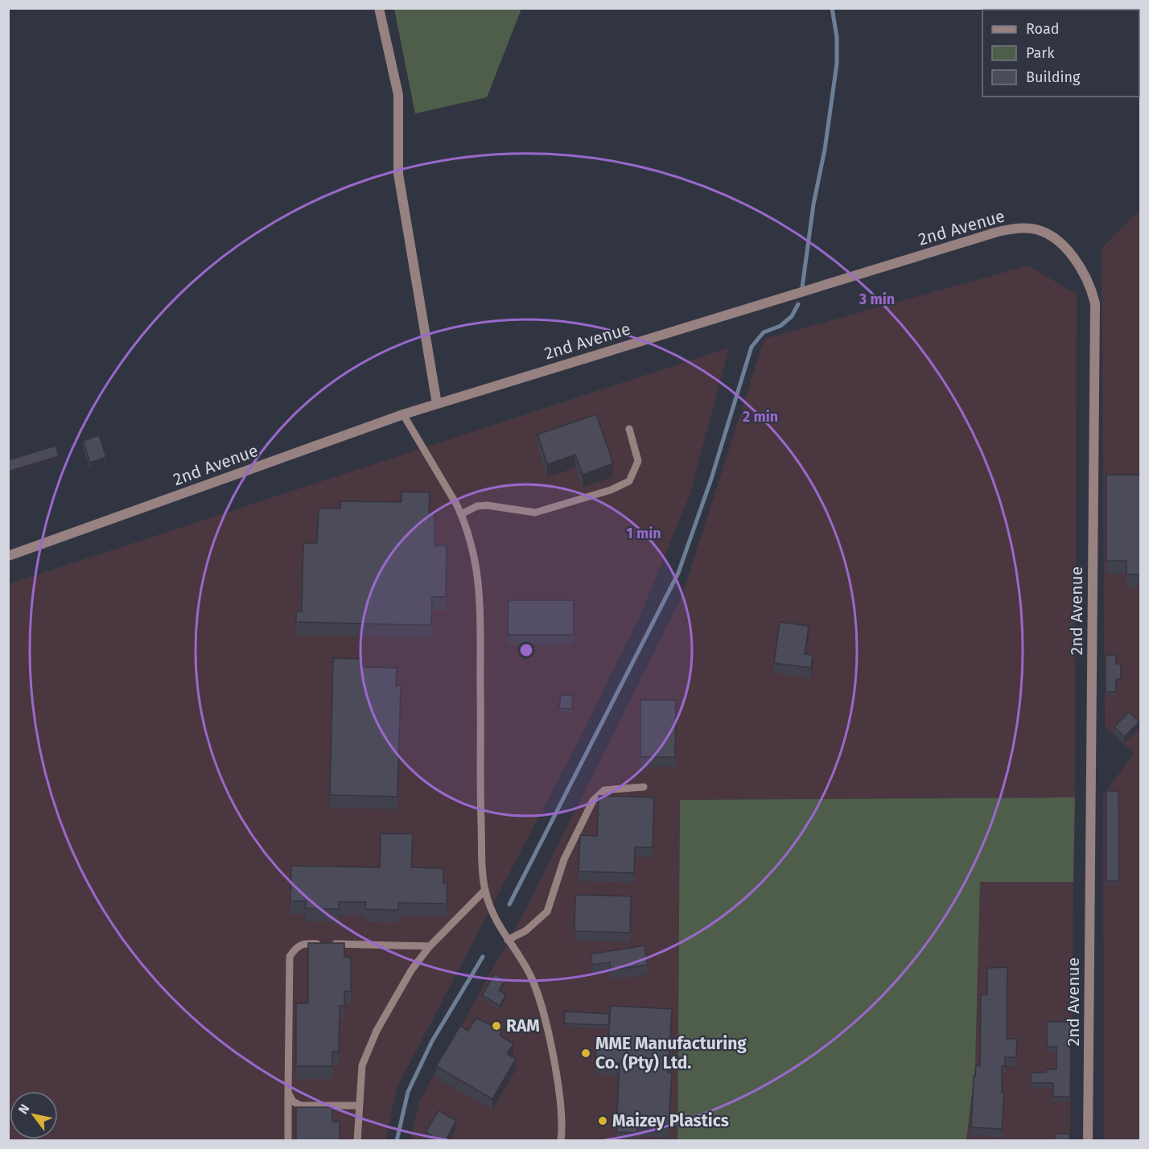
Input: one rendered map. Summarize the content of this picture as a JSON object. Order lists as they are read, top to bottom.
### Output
{
  "streets": {
    "street": ["2nd Avenue"]
  },
  "places": ["RAM", "MME Manufacturing Co. (Pty) Ltd.", "Maizey Plastics"],
  "legend": ["Road", "Park", "Building"],
  "north": "top left",
  "rings": ["3 min", "2 min", "1 min"]
}
